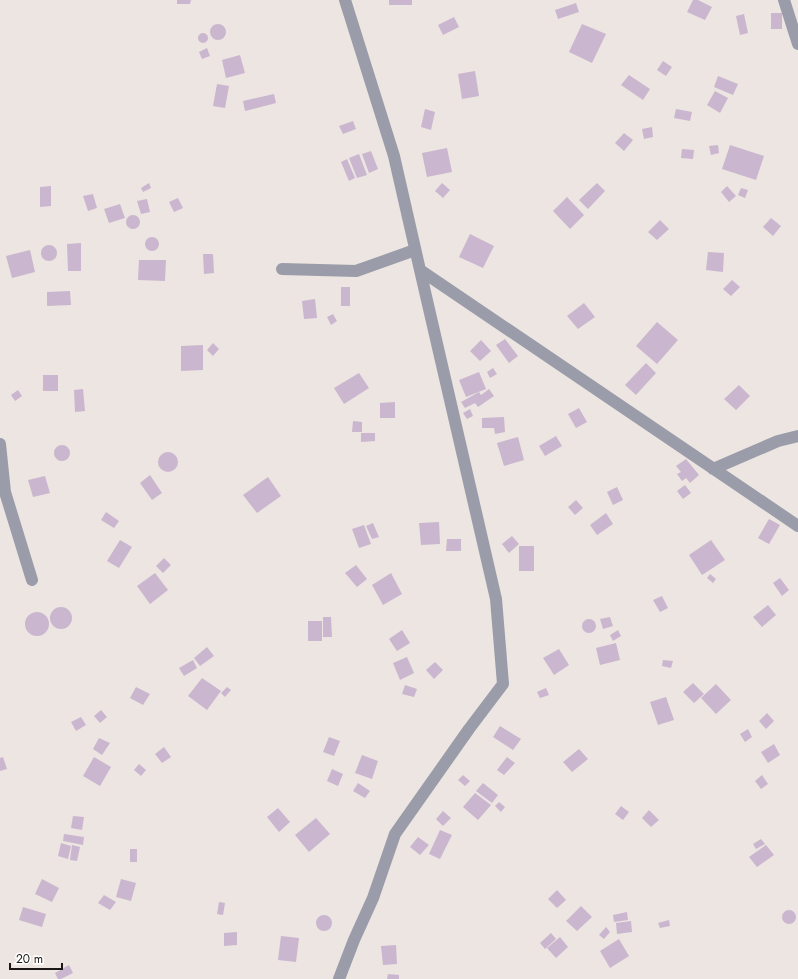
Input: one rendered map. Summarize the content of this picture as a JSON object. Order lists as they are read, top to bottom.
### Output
{
  "scale_bar": "20 m"
}
